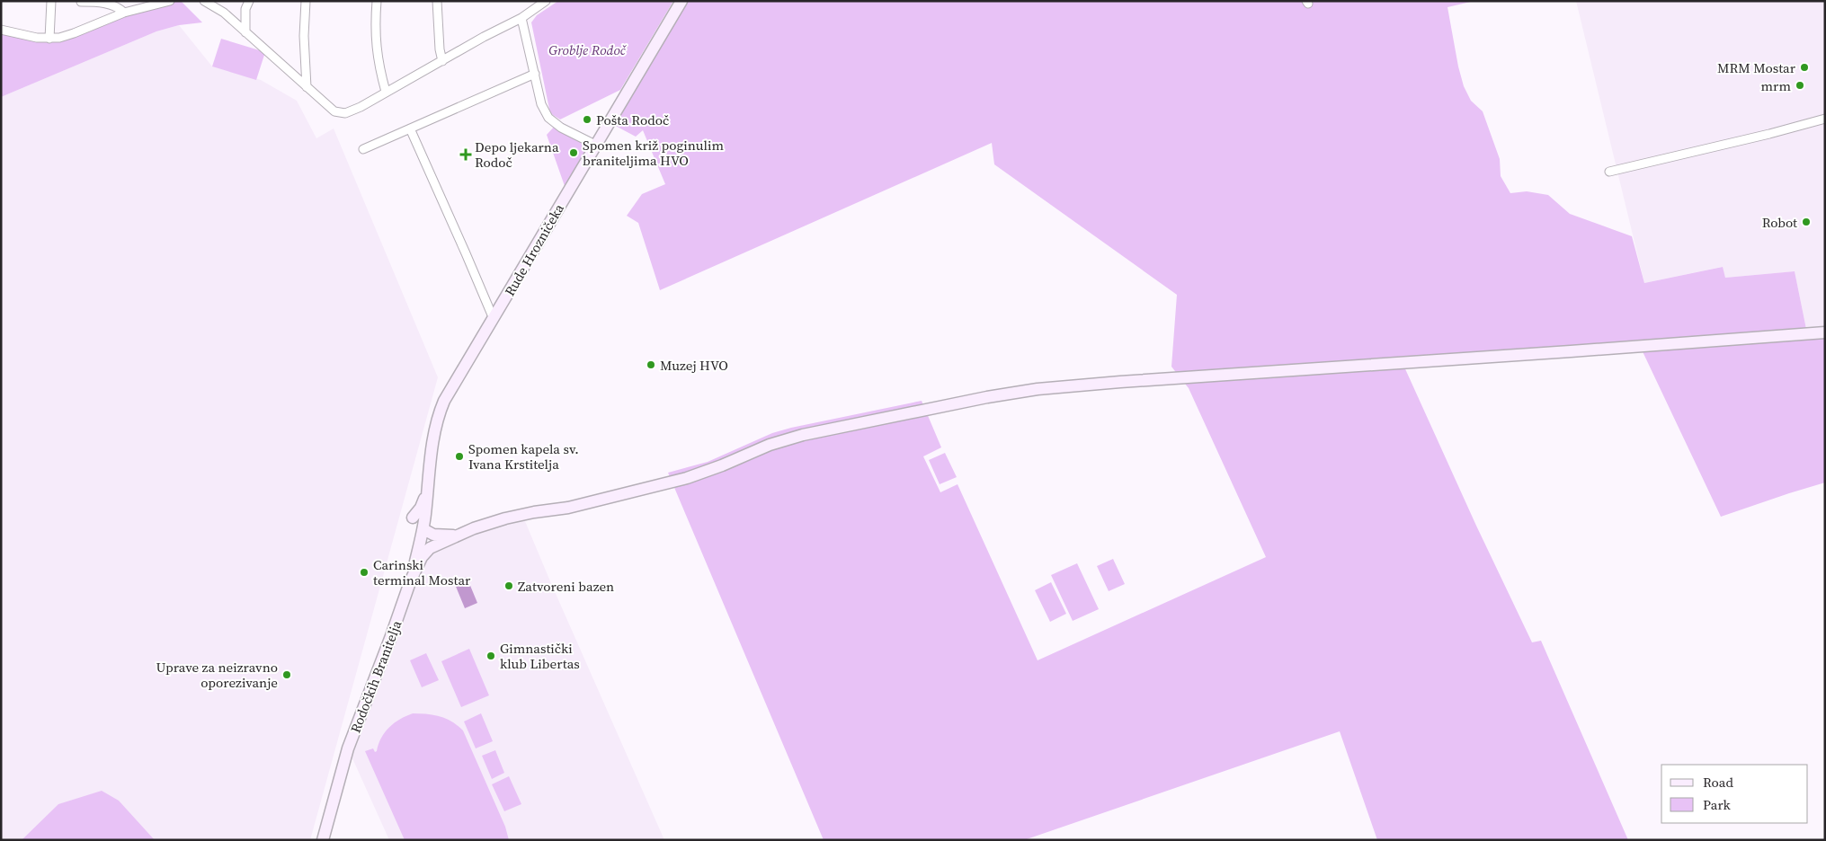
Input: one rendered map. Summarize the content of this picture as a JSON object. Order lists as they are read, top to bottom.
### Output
{
  "streets": {
    "street": ["Rude Hrozničeka", "Rodočkih Branitelja"]
  },
  "crossings": [
    ["Rude Hrozničeka", "Rodočkih Branitelja"]
  ],
  "parks": ["Groblje Rodoč"],
  "places": {
    "other": [
      "MRM Mostar",
      "mrm",
      "Pošta Rodoč",
      "Spomen križ poginulim braniteljima HVO",
      "Robot",
      "Muzej HVO",
      "Spomen kapela sv. Ivana Krstitelja",
      "Carinski terminal Mostar",
      "Zatvoreni bazen",
      "Gimnastički klub Libertas",
      "Uprave za neizravno oporezivanje"
    ],
    "health": ["Depo ljekarna Rodoč"]
  },
  "legend": ["Road", "Park"]
}
